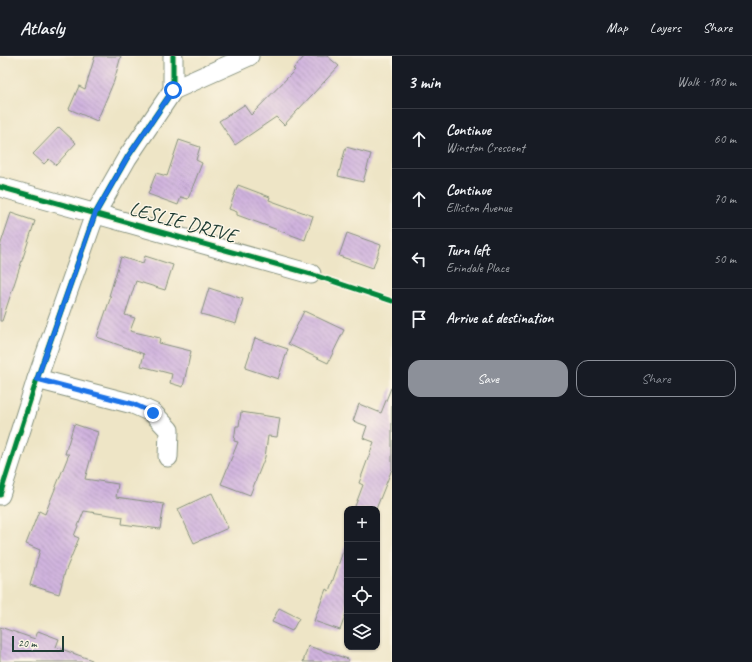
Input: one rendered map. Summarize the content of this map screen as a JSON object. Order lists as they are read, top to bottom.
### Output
{
  "streets": {
    "street": ["LESLIE DRIVE"]
  },
  "scale_bar": "20 m",
  "page": {
    "header": "Atlasly",
    "nav": ["Map", "Layers", "Share"],
    "heading": ["3 min", "Walk · 180 m"],
    "list": [
      ["Continue", "Winston Crescent", "60 m"],
      ["Continue", "Elliston Avenue", "70 m"],
      ["Turn left", "Erindale Place", "50 m"],
      "Arrive at destination"
    ],
    "buttons": ["Save", "Share"],
    "map_buttons": ["+", "−"],
    "scale": "20 m"
  }
}
